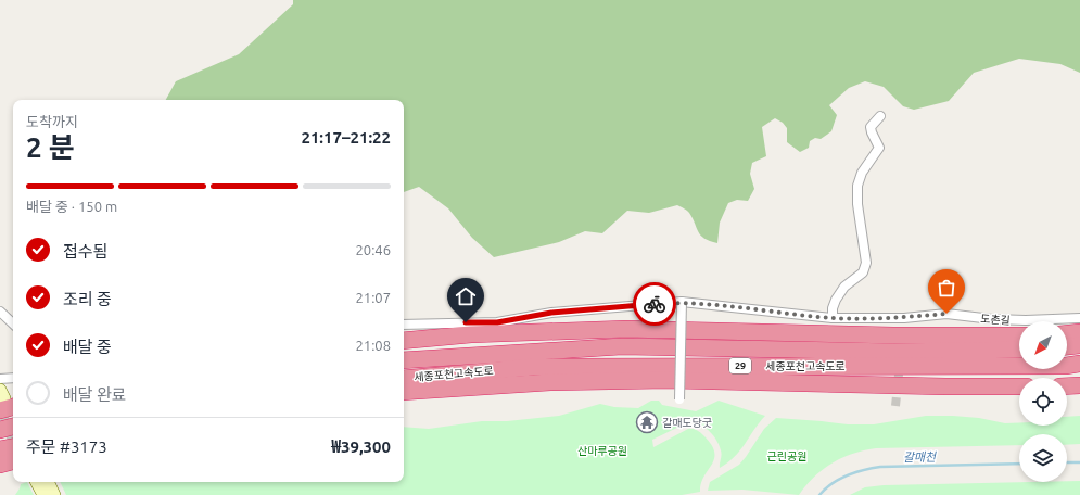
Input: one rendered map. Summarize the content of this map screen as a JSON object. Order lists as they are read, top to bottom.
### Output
{
  "streets": {
    "highway": ["29", "세종포천고속도로"],
    "street": ["도촌길"]
  },
  "water": ["갈매천"],
  "parks": ["산마루공원", "근린공원"],
  "places": {
    "temple": ["갈매도당굿"]
  },
  "north": "bottom left",
  "page": {
    "heading": ["2 분", "도착까지", "21:17–21:22"],
    "panel": ["주문 #3173", "₩39,300"],
    "bar": "배달 중 · 150 m",
    "list": [
      ["접수됨", "20:46"],
      ["조리 중", "21:07"],
      ["배달 중", "21:08"],
      "배달 완료"
    ]
  }
}
